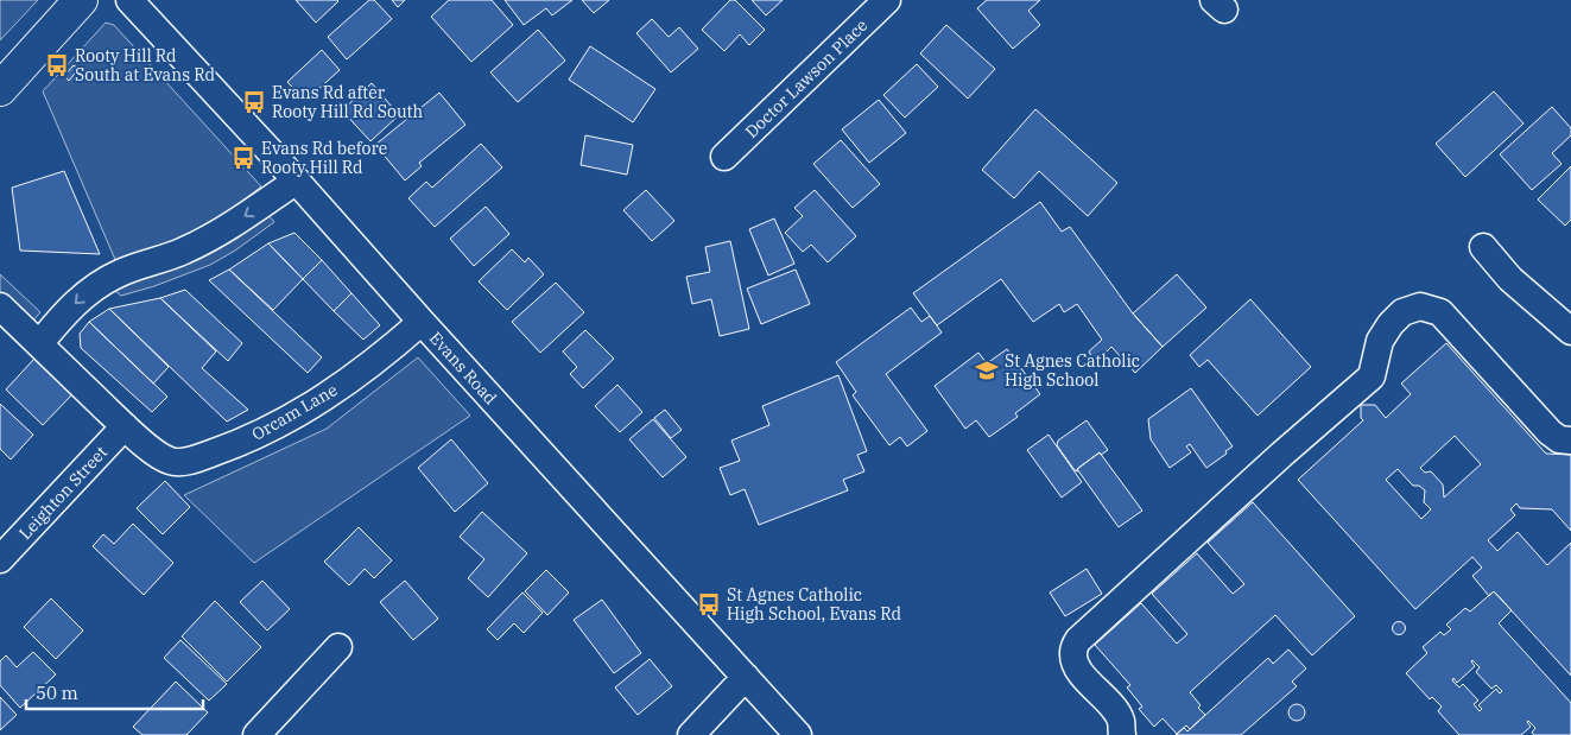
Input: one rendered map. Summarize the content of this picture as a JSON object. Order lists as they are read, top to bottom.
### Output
{
  "streets": {
    "street": [
      "Doctor Lawson Place",
      "Evans Road",
      "Orcam Lane",
      "Leighton Street"
    ]
  },
  "crossings": [
    ["Evans Road", "Orcam Lane"],
    ["Orcam Lane", "Leighton Street"]
  ],
  "places": {
    "bus stop": [
      "Rooty Hill Rd South at Evans Rd",
      "Evans Rd after Rooty Hill Rd South",
      "Evans Rd before Rooty Hill Rd",
      "St Agnes Catholic High School, Evans Rd"
    ],
    "school or university": ["St Agnes Catholic High School"]
  },
  "scale_bar": "50 m"
}
